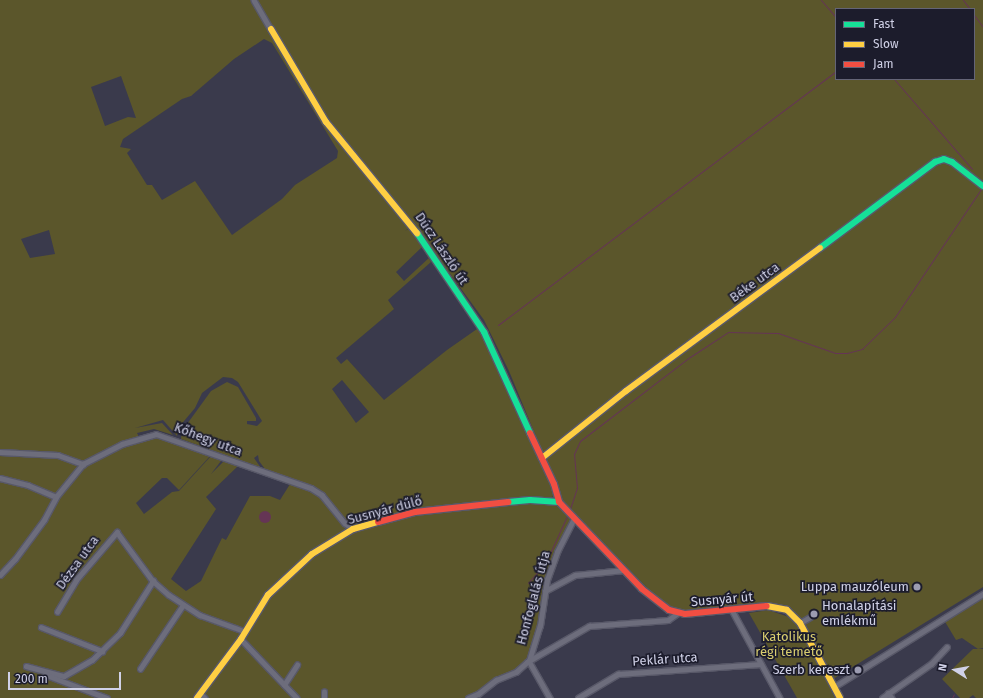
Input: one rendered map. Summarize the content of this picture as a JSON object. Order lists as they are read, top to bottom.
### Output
{
  "streets": {
    "street": [
      "Dúcz László út",
      "Béke utca",
      "Kőhegy utca",
      "Susnyár dűlő",
      "Dézsa utca",
      "Honfoglalás útja",
      "Susnyár út",
      "Peklár utca"
    ]
  },
  "crossings": [
    ["Dúcz László út", "Béke utca"],
    ["Dúcz László út", "Susnyár dűlő"],
    ["Dúcz László út", "Susnyár út"],
    ["Kőhegy utca", "Susnyár dűlő"],
    ["Susnyár dűlő", "Susnyár út"],
    ["Honfoglalás útja", "Susnyár út"]
  ],
  "parks": ["Katolikus régi temető"],
  "places": ["Luppa mauzóleum", "Honalapítási emlékmű", "Szerb kereszt"],
  "legend": ["Fast", "Slow", "Jam"],
  "scale_bar": "200 m",
  "north": "left"
}
